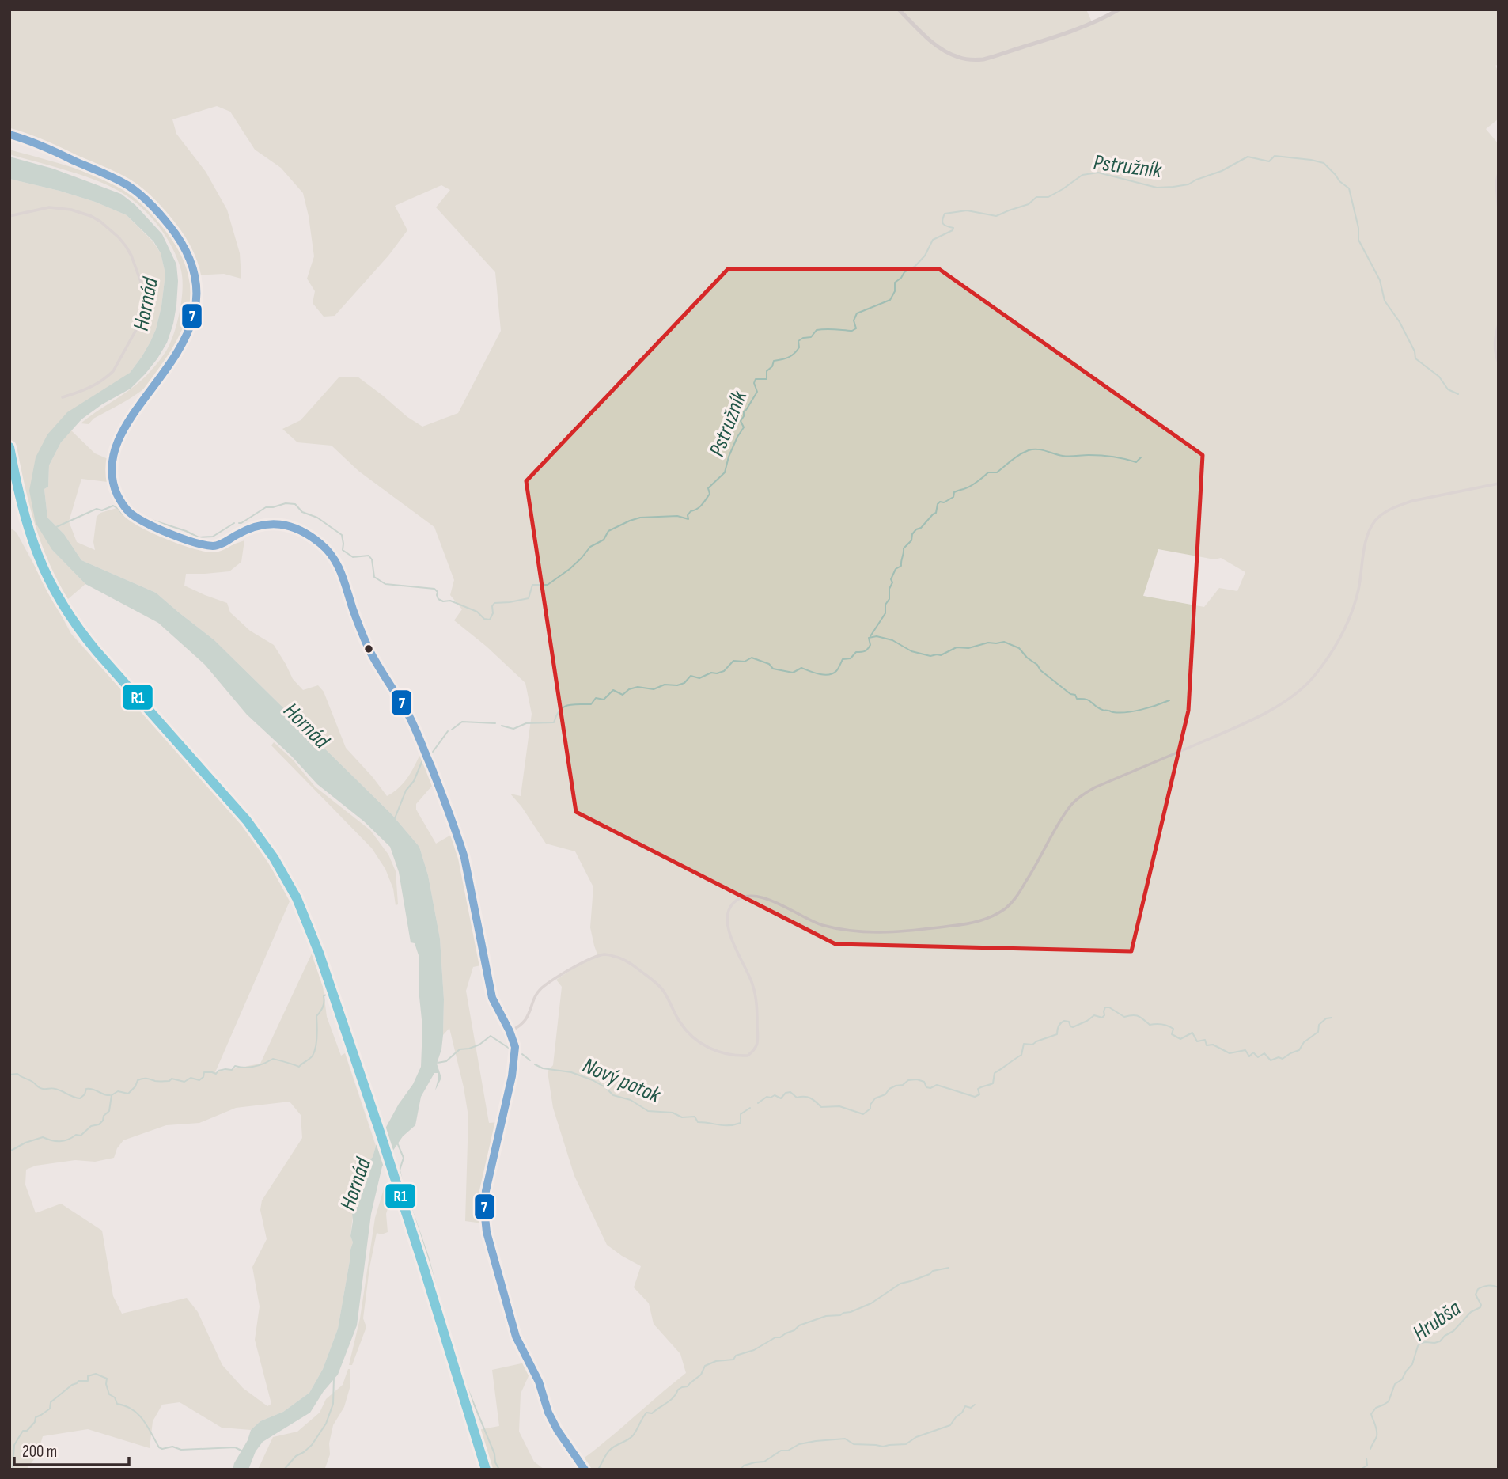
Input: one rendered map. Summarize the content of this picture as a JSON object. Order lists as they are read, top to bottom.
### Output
{
  "water": [
    "Pstružník",
    "Hornád",
    "Nový potok",
    "Hrubša"
  ],
  "lines": ["transit line 7", "transit line R1"],
  "scale_bar": "200 m"
}
